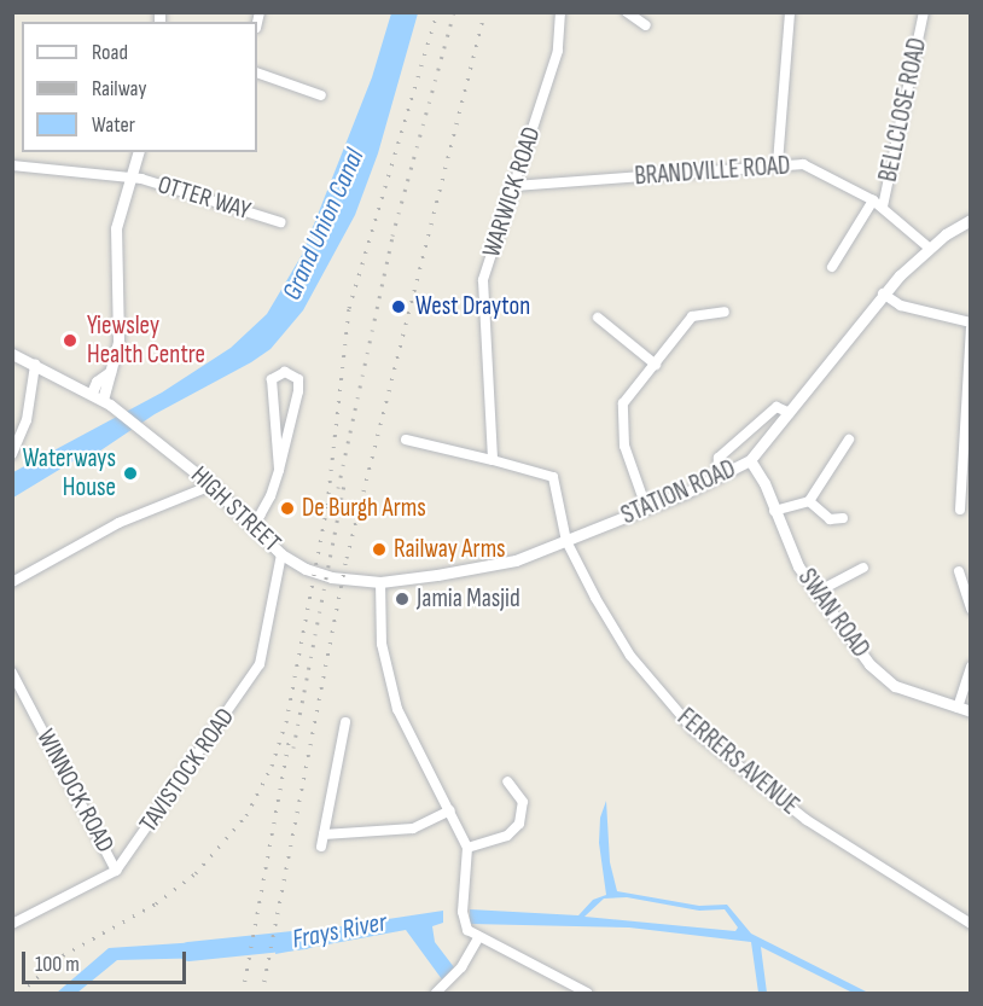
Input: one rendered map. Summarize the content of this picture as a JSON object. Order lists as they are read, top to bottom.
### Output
{
  "streets": {
    "street": [
      "BELLCLOSE ROAD",
      "BRANDVILLE ROAD",
      "WARWICK ROAD",
      "OTTER WAY",
      "STATION ROAD",
      "HIGH STREET",
      "SWAN ROAD",
      "FERRERS AVENUE",
      "TAVISTOCK ROAD",
      "WINNOCK ROAD"
    ]
  },
  "crossings": [
    ["BELLCLOSE ROAD", "BRANDVILLE ROAD"],
    ["BRANDVILLE ROAD", "WARWICK ROAD"],
    ["BRANDVILLE ROAD", "STATION ROAD"],
    ["STATION ROAD", "HIGH STREET"],
    ["STATION ROAD", "SWAN ROAD"],
    ["STATION ROAD", "FERRERS AVENUE"],
    ["HIGH STREET", "TAVISTOCK ROAD"],
    ["TAVISTOCK ROAD", "WINNOCK ROAD"]
  ],
  "water": ["Grand Union Canal", "Frays River"],
  "places": [
    "West Drayton",
    "Yiewsley Health Centre",
    "Waterways House",
    "De Burgh Arms",
    "Railway Arms",
    "Jamia Masjid"
  ],
  "legend": ["Road", "Railway", "Water"],
  "scale_bar": "100 m"
}
